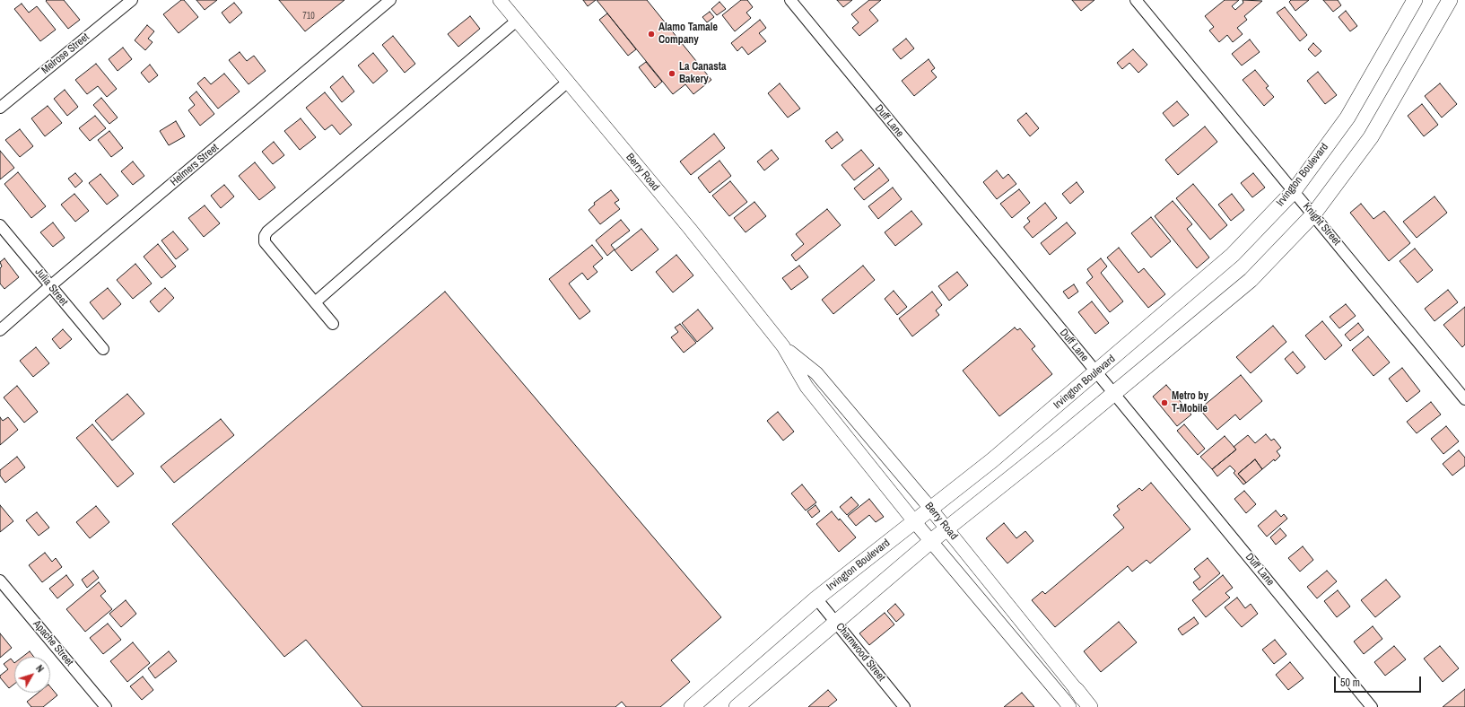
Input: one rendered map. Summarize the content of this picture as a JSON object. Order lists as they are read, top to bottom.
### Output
{
  "streets": {
    "main road": ["Irvington Boulevard"],
    "street": [
      "Melrose Street",
      "Duff Lane",
      "Helmers Street",
      "Berry Road",
      "Knight Street",
      "Julia Street",
      "Apache Street",
      "Charnwood Street"
    ]
  },
  "crossings": [
    ["Duff Lane", "Irvington Boulevard"],
    ["Helmers Street", "Julia Street"],
    ["Berry Road", "Irvington Boulevard"],
    ["Irvington Boulevard", "Knight Street"],
    ["Irvington Boulevard", "Charnwood Street"]
  ],
  "places": ["Alamo Tamale Company", "La Canasta Bakery", "Metro by T-Mobile"],
  "house_numbers": ["710"],
  "scale_bar": "50 m",
  "north": "top right"
}
